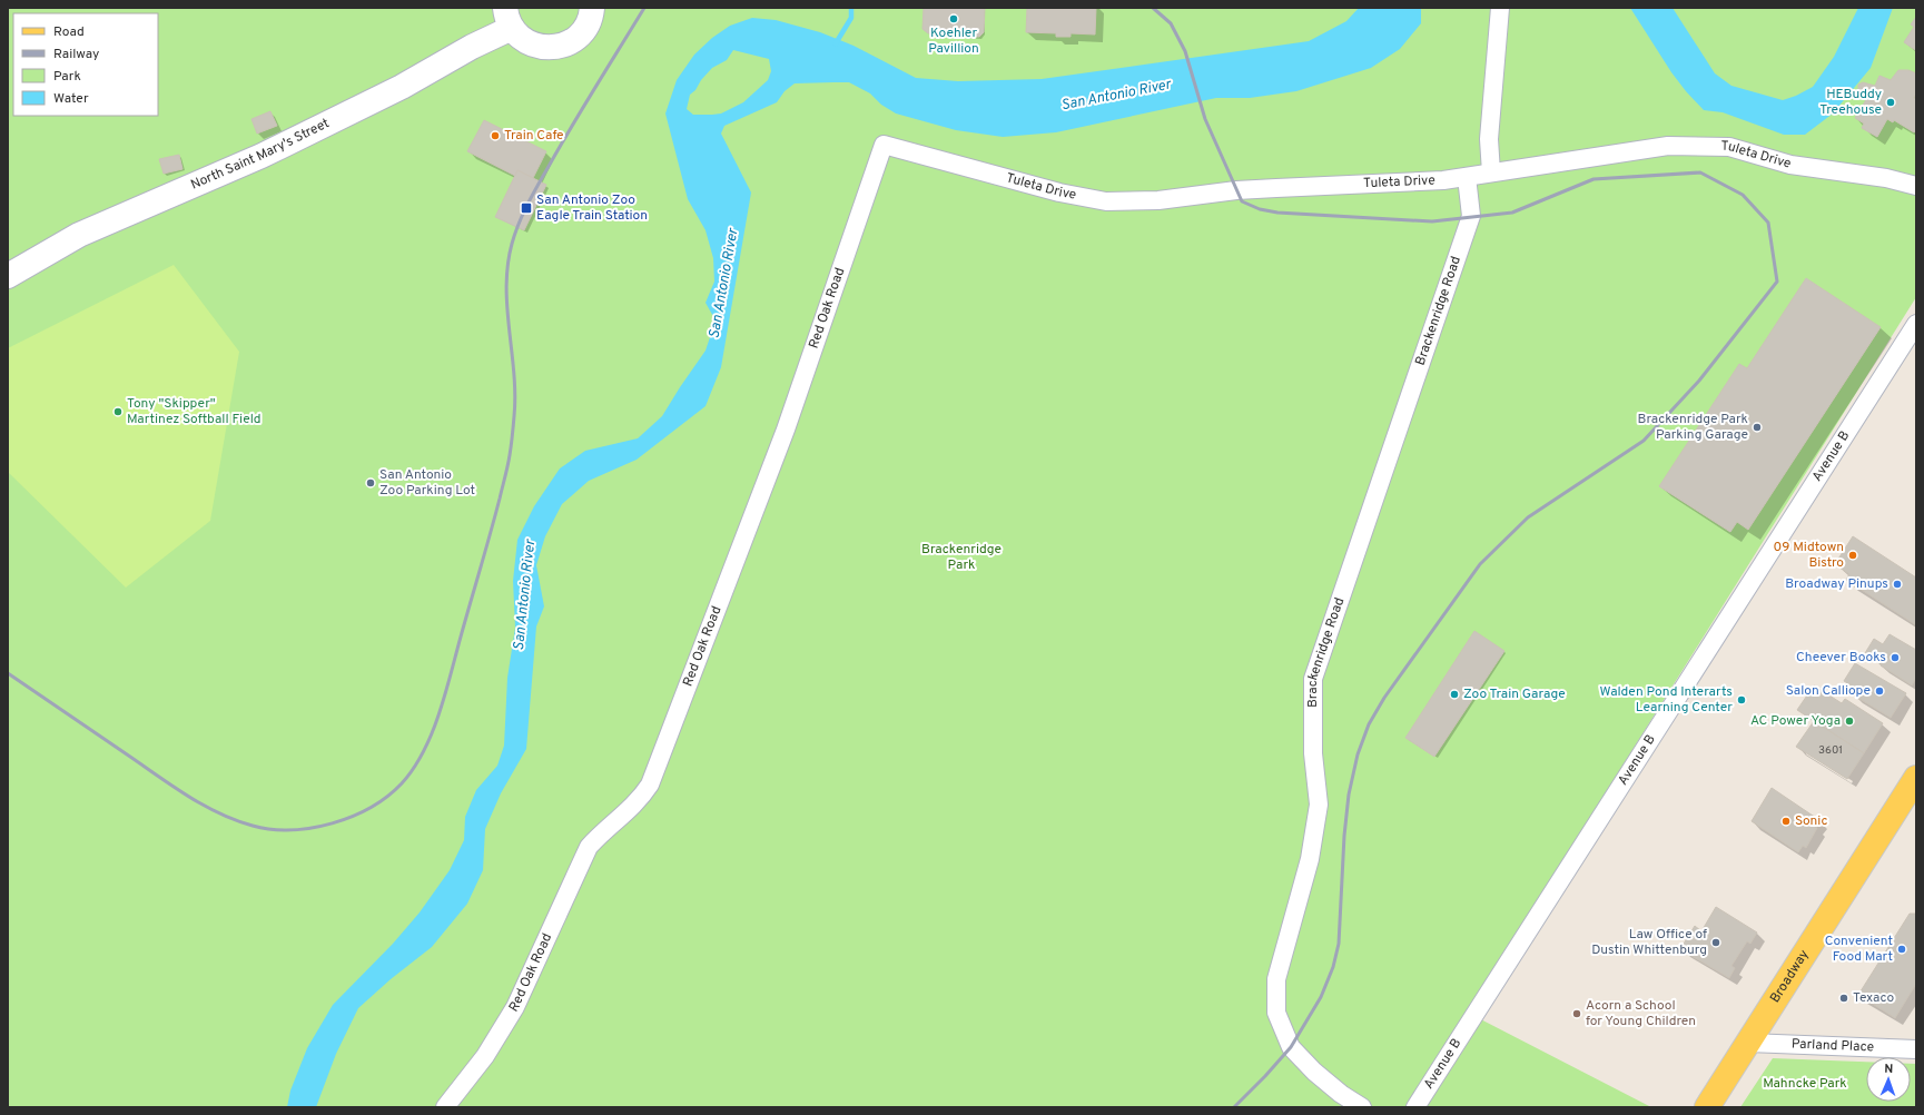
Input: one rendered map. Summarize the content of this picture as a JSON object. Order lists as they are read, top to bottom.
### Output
{
  "streets": {
    "main road": ["Broadway"],
    "street": [
      "North Saint Mary's Street",
      "Tuleta Drive",
      "Red Oak Road",
      "Brackenridge Road",
      "Avenue B",
      "Parland Place"
    ]
  },
  "crossings": [
    ["Tuleta Drive", "Red Oak Road"],
    ["Tuleta Drive", "Brackenridge Road"],
    ["Broadway", "Parland Place"]
  ],
  "water": ["San Antonio River"],
  "parks": ["Brackenridge Park", "Mahncke Park"],
  "places": {
    "other": [
      "Koehler Pavillion",
      "HEBuddy Treehouse",
      "Train Cafe",
      "Tony \"Skipper\" Martinez Softball Field",
      "Brackenridge Park Parking Garage",
      "San Antonio Zoo Parking Lot",
      "09 Midtown Bistro",
      "Broadway Pinups",
      "Cheever Books",
      "Salon Calliope",
      "Zoo Train Garage",
      "Walden Pond Interarts Learning Center",
      "AC Power Yoga",
      "Sonic",
      "Law Office of Dustin Whittenburg",
      "Convenient Food Mart",
      "Texaco",
      "Acorn a School for Young Children"
    ],
    "transit": ["San Antonio Zoo Eagle Train Station"]
  },
  "house_numbers": ["3601"],
  "legend": [
    "Road",
    "Railway",
    "Park",
    "Water"
  ],
  "north": "top"
}
